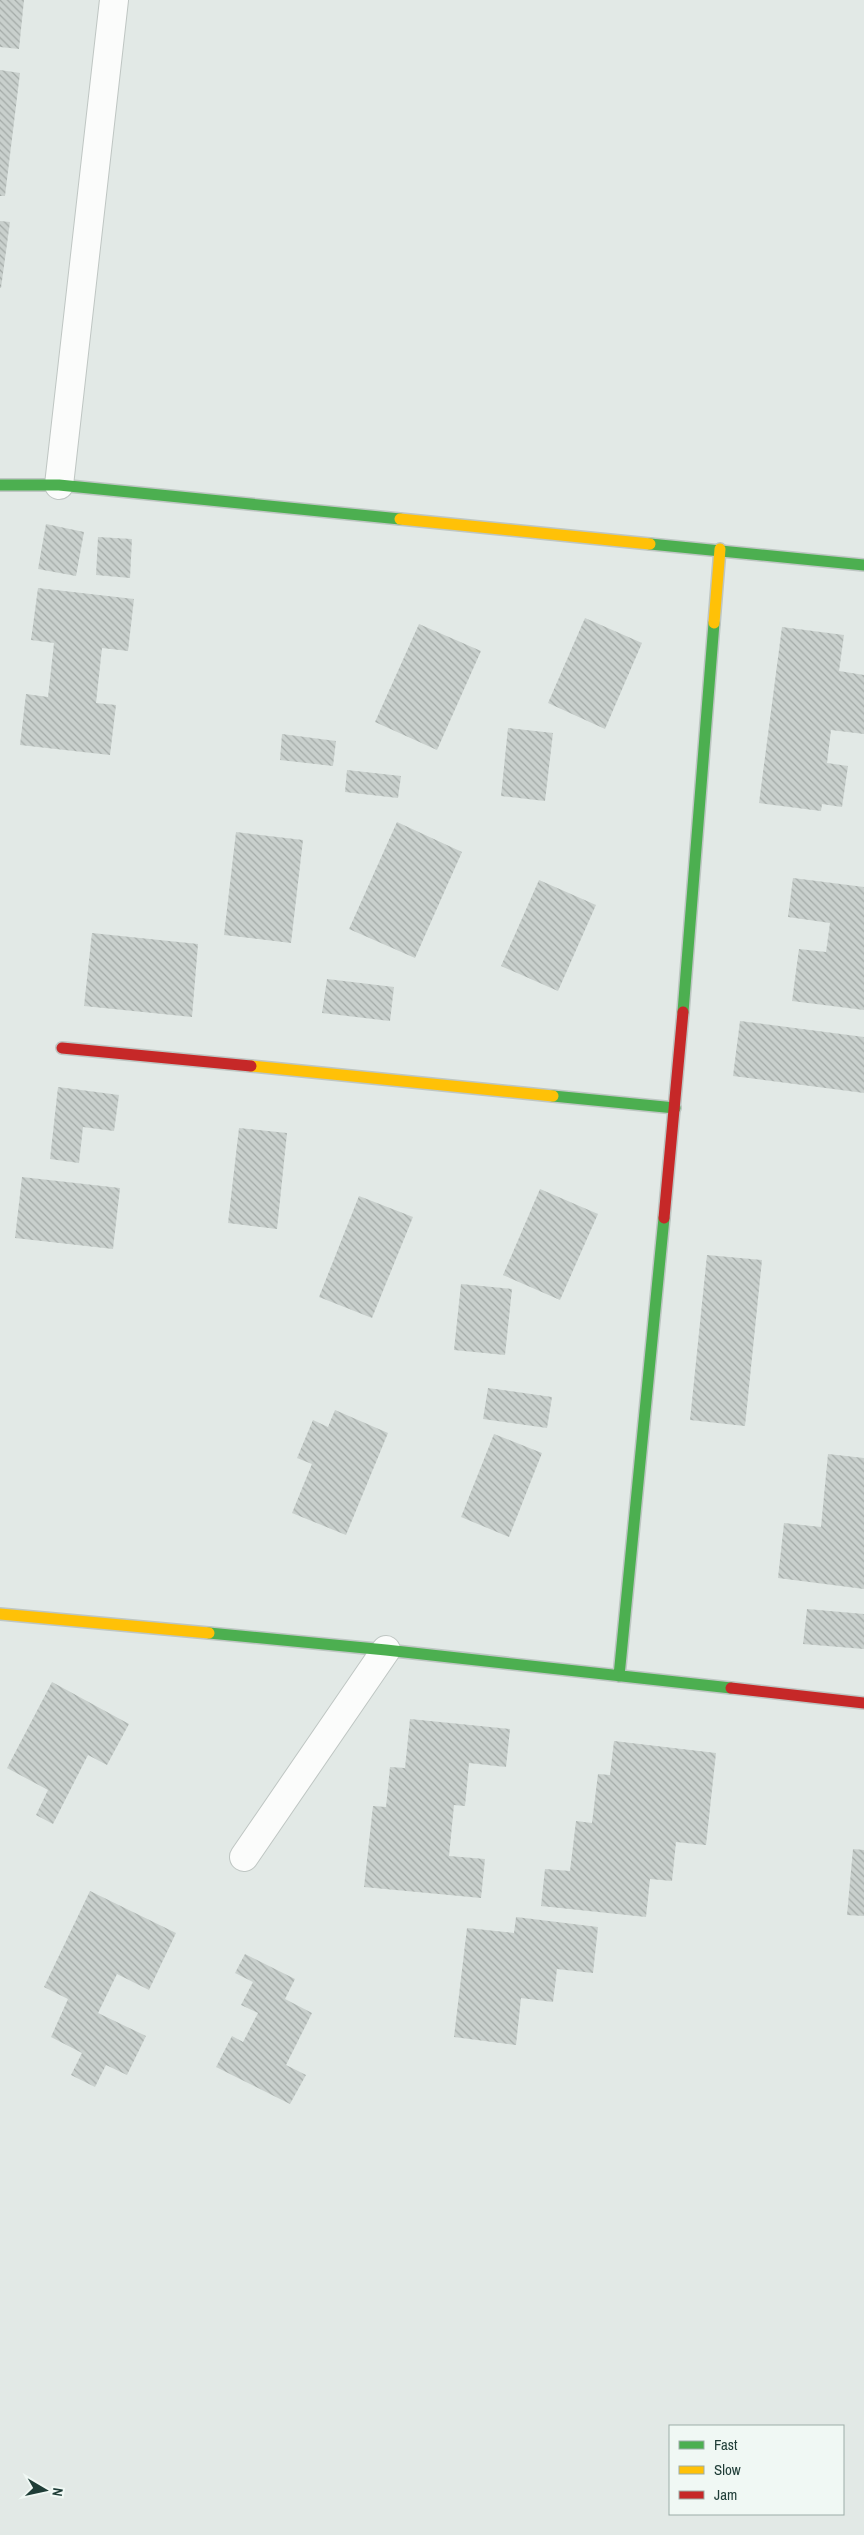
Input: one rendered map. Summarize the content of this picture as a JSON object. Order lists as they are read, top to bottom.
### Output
{
  "legend": ["Fast", "Slow", "Jam"],
  "north": "right"
}
